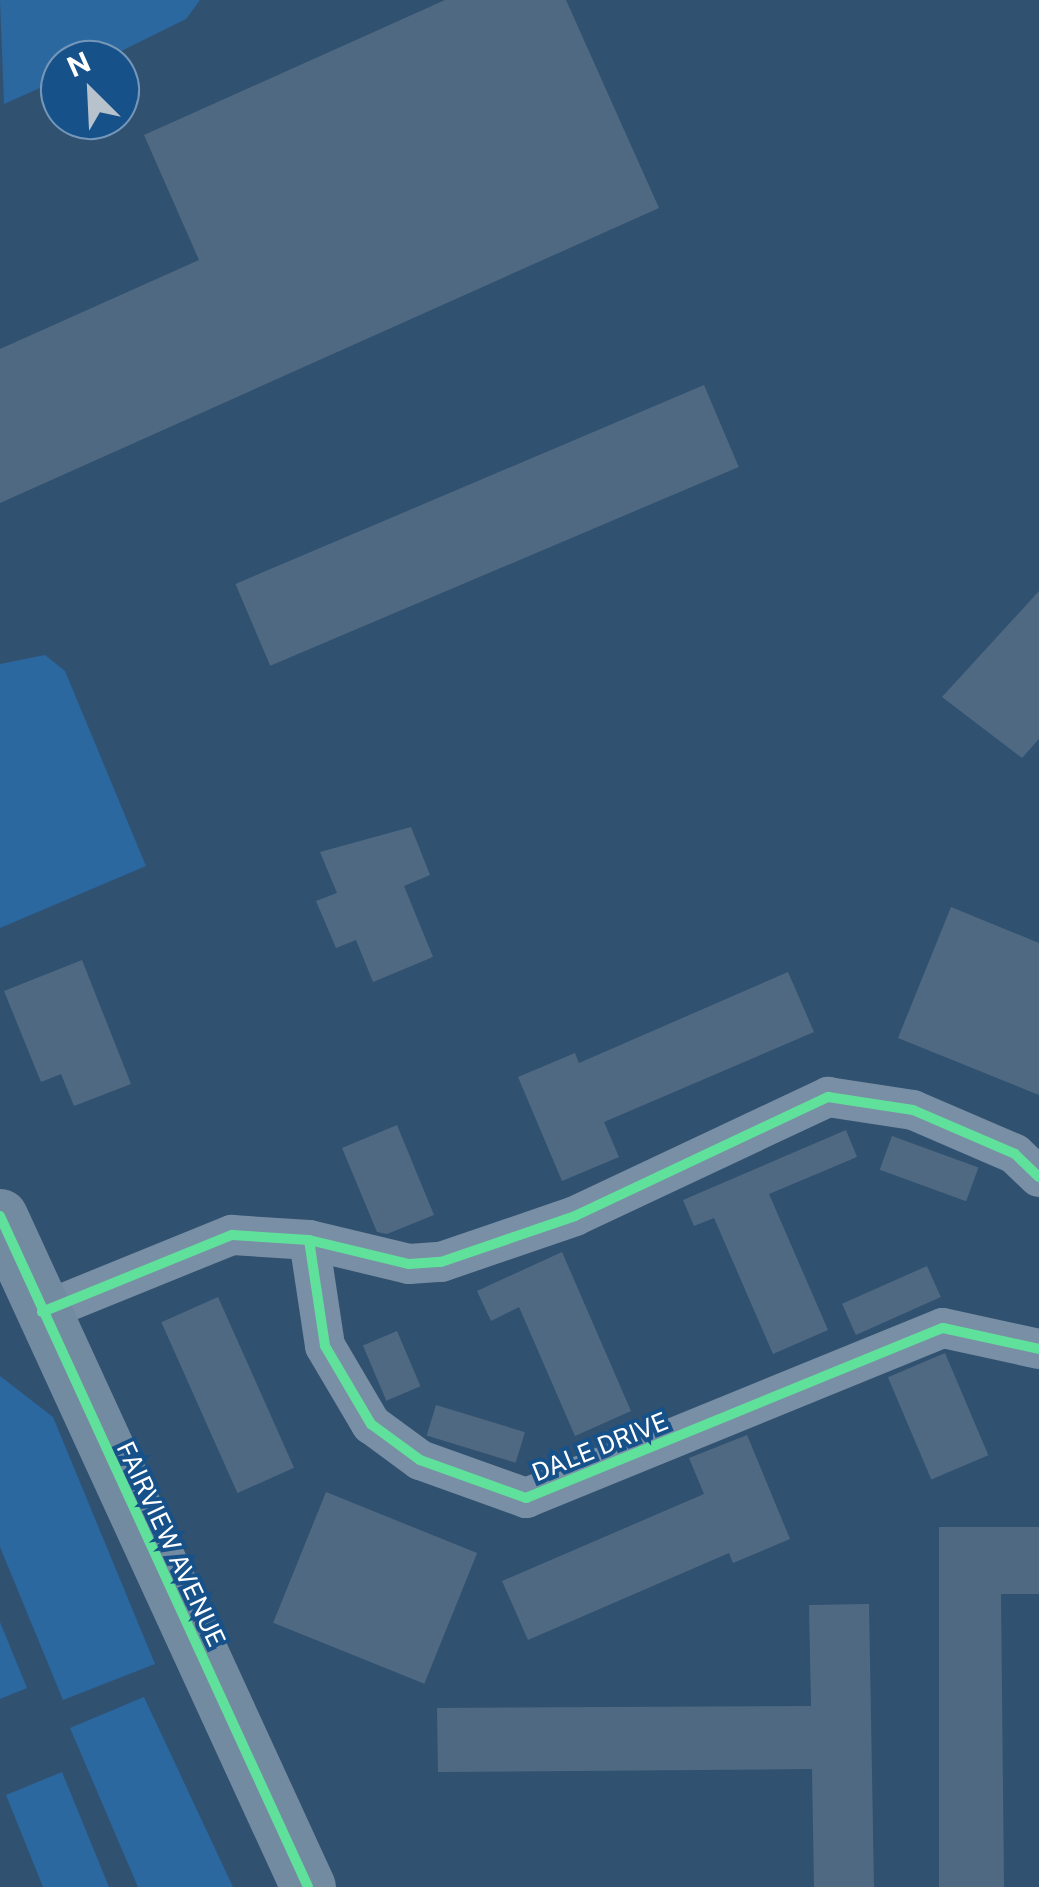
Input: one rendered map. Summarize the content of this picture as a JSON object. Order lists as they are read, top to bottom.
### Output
{
  "streets": {
    "street": ["DALE DRIVE", "FAIRVIEW AVENUE"]
  },
  "north": "top left"
}
